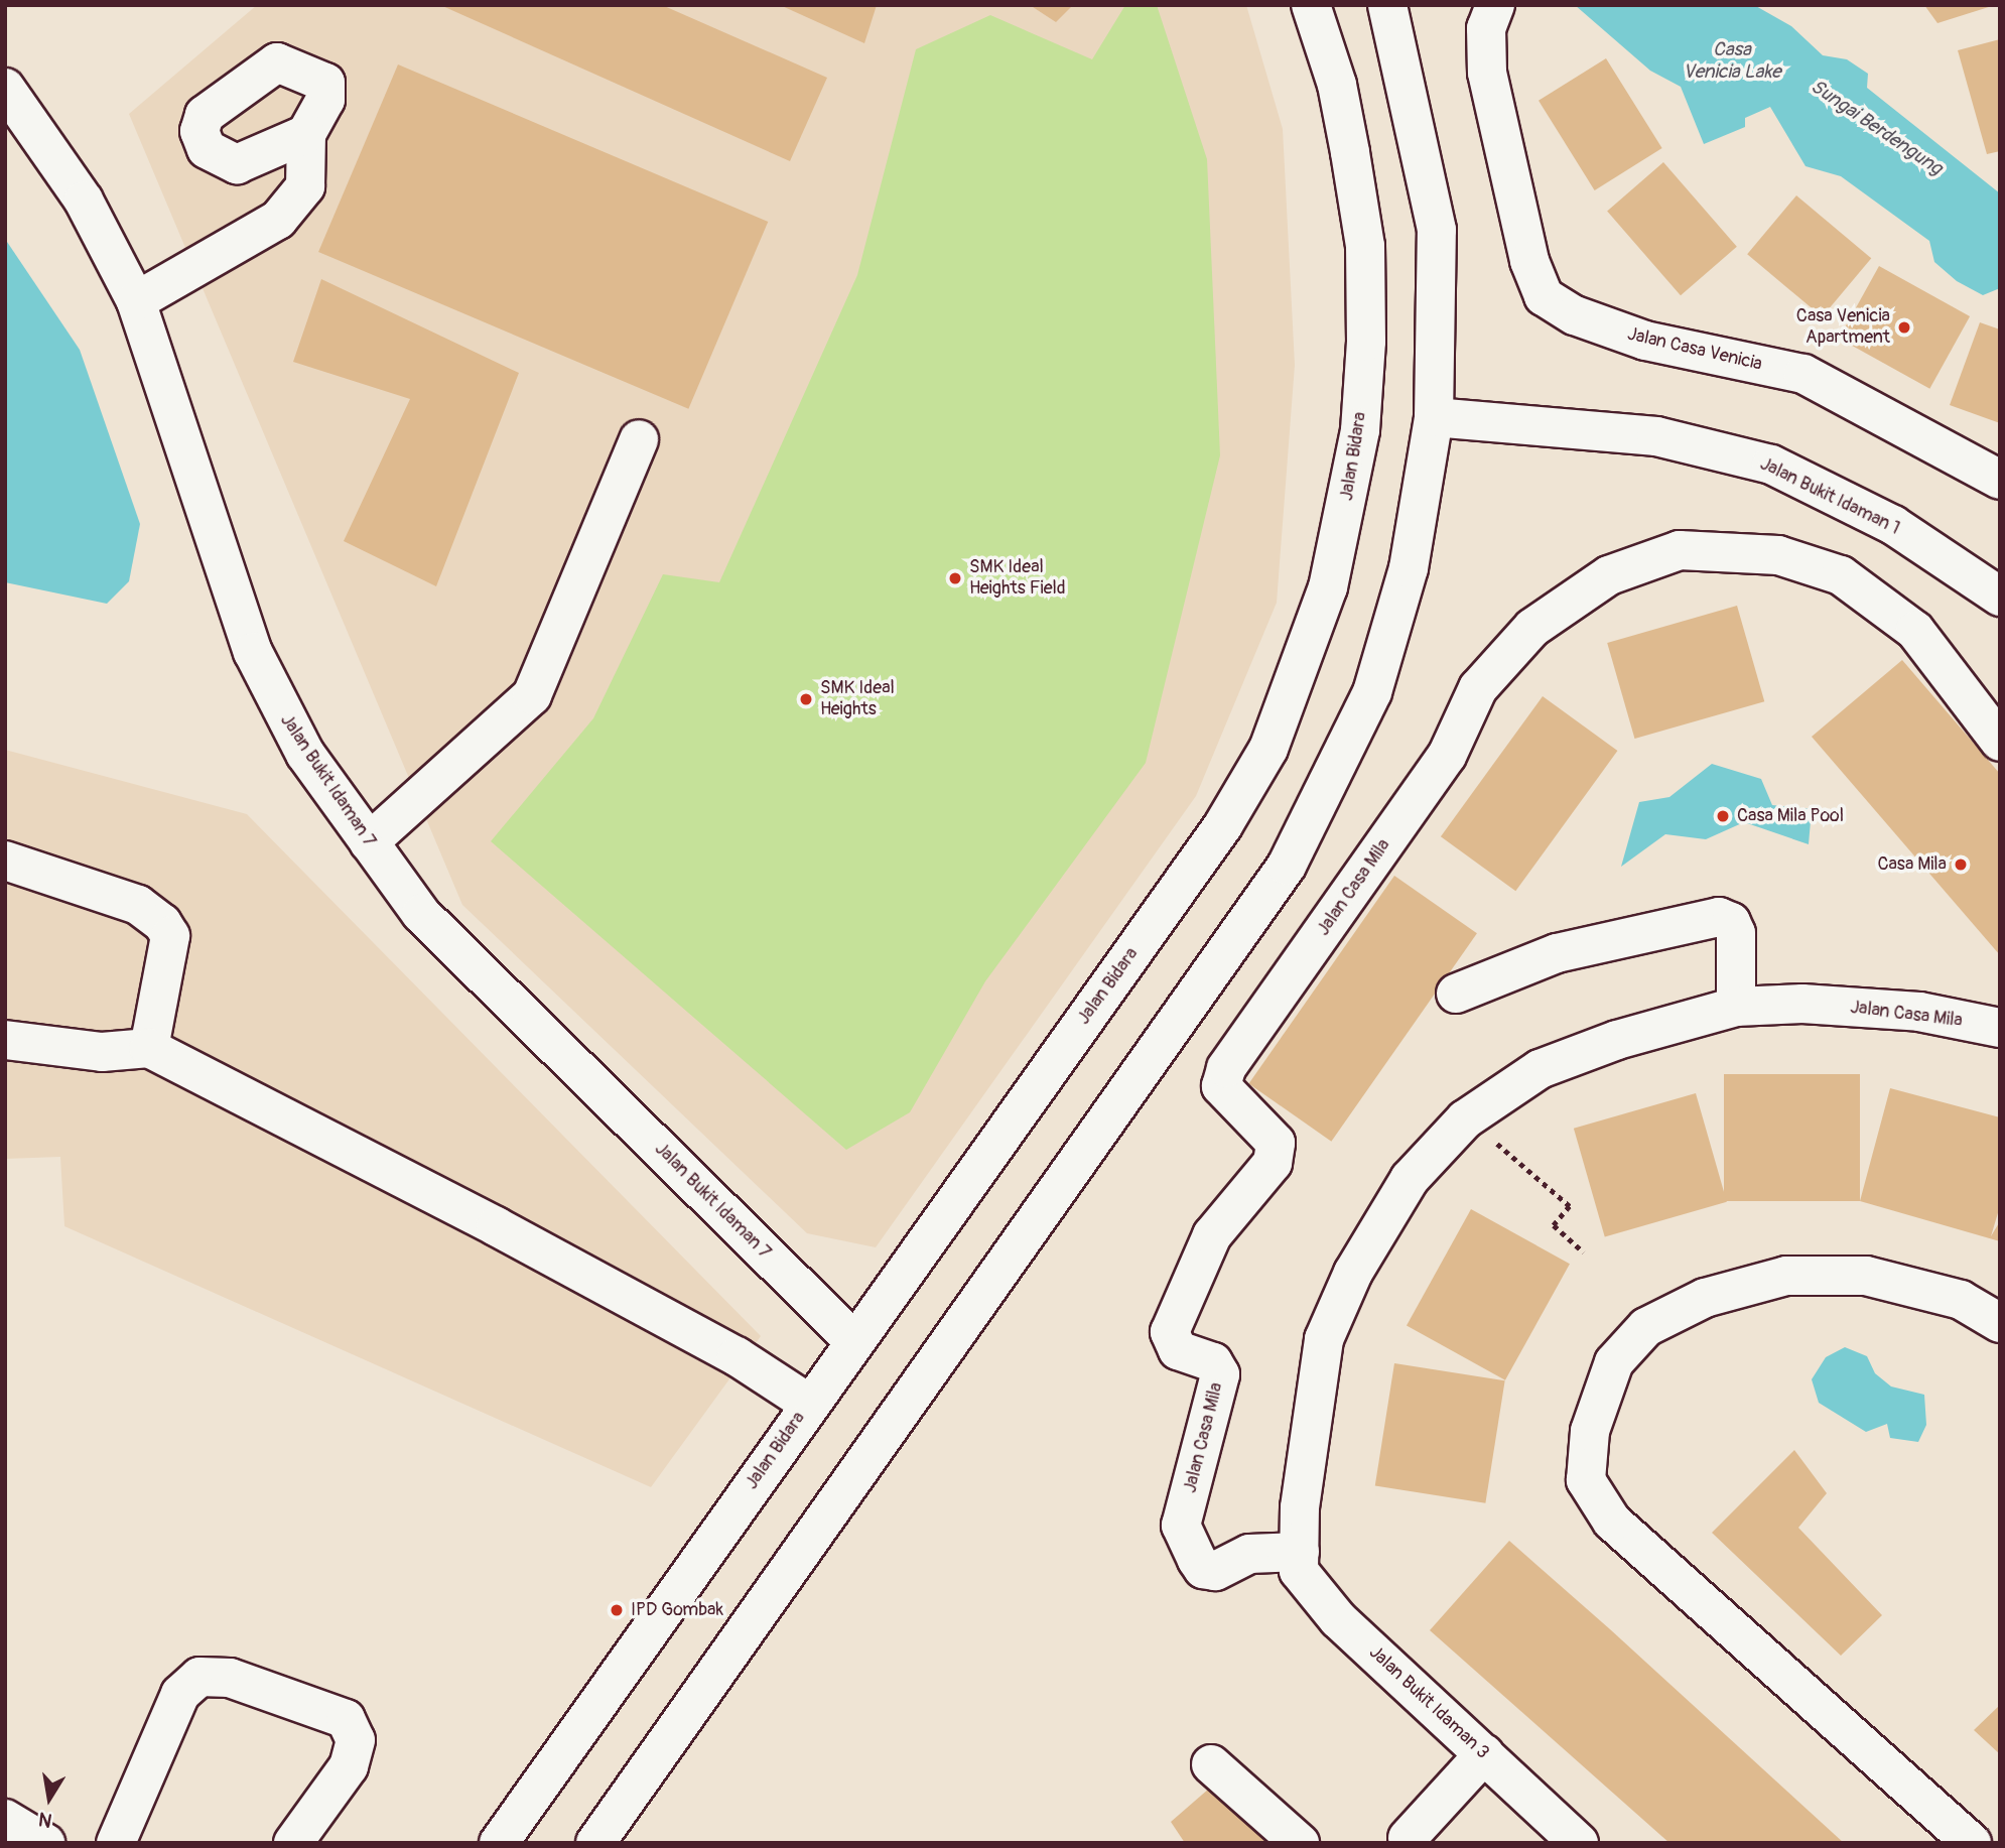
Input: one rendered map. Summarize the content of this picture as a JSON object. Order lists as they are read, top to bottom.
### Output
{
  "streets": {
    "street": [
      "Jalan Casa Venicia",
      "Jalan Bidara",
      "Jalan Bukit Idaman 1",
      "Jalan Bukit Idaman 7",
      "Jalan Casa Mila",
      "Jalan Bukit Idaman 3"
    ]
  },
  "crossings": [
    ["Jalan Bidara", "Jalan Bukit Idaman 7"],
    ["Jalan Casa Mila", "Jalan Bukit Idaman 3"]
  ],
  "water": ["Casa Venicia Lake", "Sungai Berdengung"],
  "places": [
    "Casa Venicia Apartment",
    "SMK Ideal Heights Field",
    "SMK Ideal Heights",
    "Casa Mila Pool",
    "Casa Mila",
    "IPD Gombak"
  ],
  "north": "bottom"
}
